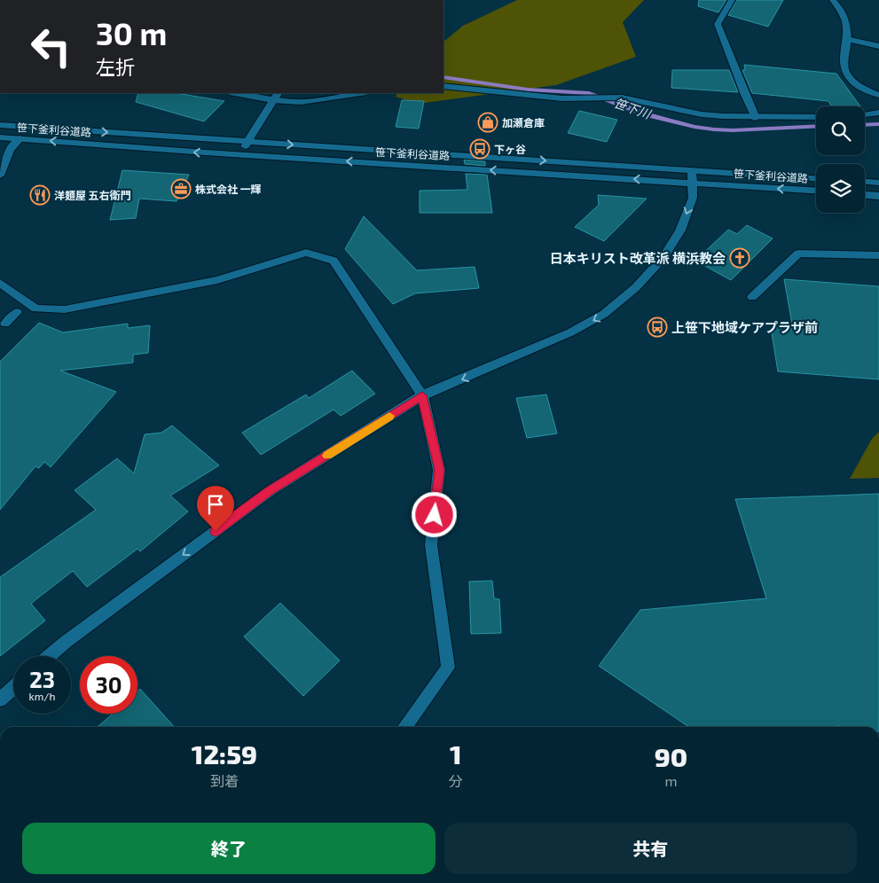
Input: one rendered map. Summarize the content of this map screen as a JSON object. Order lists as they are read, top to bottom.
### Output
{
  "streets": {
    "street": ["笹下釜利谷道路"]
  },
  "water": ["笹下川"],
  "places": {
    "shop": ["加瀬倉庫"],
    "bus stop": ["下ヶ谷", "上笹下地域ケアプラザ前"],
    "office": ["株式会社 一輝"],
    "restaurant": ["洋麺屋 五右衛門"],
    "church": ["日本キリスト改革派 横浜教会"]
  },
  "page": {
    "turn": ["30 m", "左折"],
    "speed": "23 km/h",
    "limit": "30",
    "eta": [
      "12:59",
      "到着",
      "1",
      "分",
      "90",
      "m"
    ],
    "buttons": ["終了", "共有"]
  }
}
